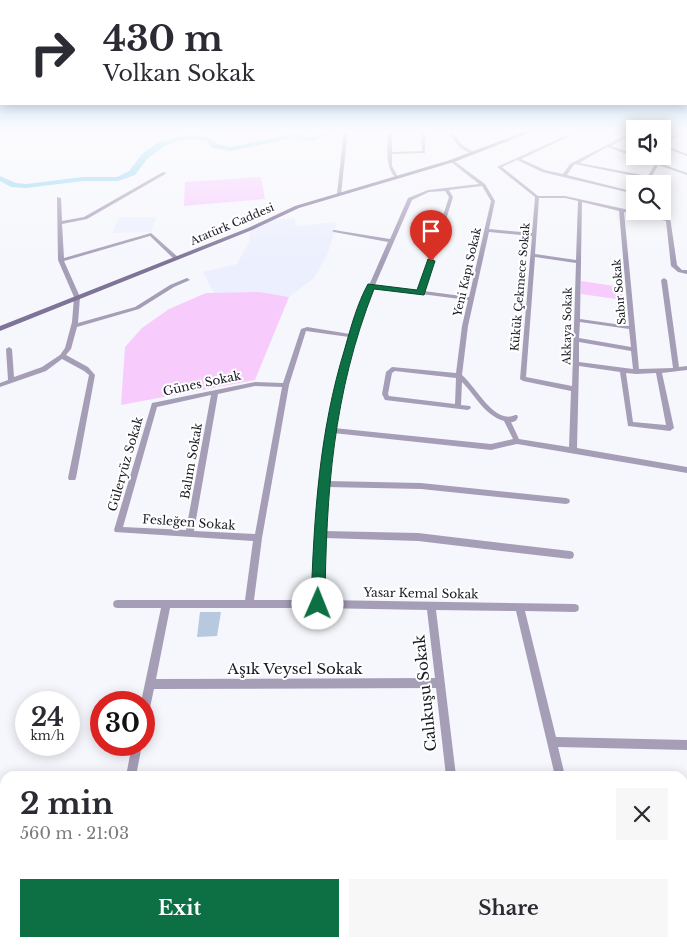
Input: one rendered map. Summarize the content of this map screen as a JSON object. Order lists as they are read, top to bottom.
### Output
{
  "streets": {
    "main road": ["Atatürk Caddesi"],
    "street": [
      "Yeni Kapı Sokak",
      "Kükük Çekmece Sokak",
      "Sabır Sokak",
      "Akkaya Sokak",
      "Günes Sokak",
      "Balım Sokak",
      "Güleryüz Sokak",
      "Fesleğen Sokak",
      "Yasar Kemal Sokak",
      "Aşık Veysel Sokak",
      "Calıkuşu Sokak"
    ]
  },
  "crossings": [
    ["Kükük Çekmece Sokak", "Akkaya Sokak"],
    ["Günes Sokak", "Balım Sokak"],
    ["Günes Sokak", "Güleryüz Sokak"],
    ["Balım Sokak", "Fesleğen Sokak"],
    ["Güleryüz Sokak", "Fesleğen Sokak"],
    ["Yasar Kemal Sokak", "Calıkuşu Sokak"],
    ["Aşık Veysel Sokak", "Calıkuşu Sokak"]
  ],
  "page": {
    "turn": ["430 m", "Volkan Sokak"],
    "speed": "24 km/h",
    "limit": "30",
    "heading": ["2 min", "560 m · 21:03"],
    "buttons": ["Exit", "Share"]
  }
}
